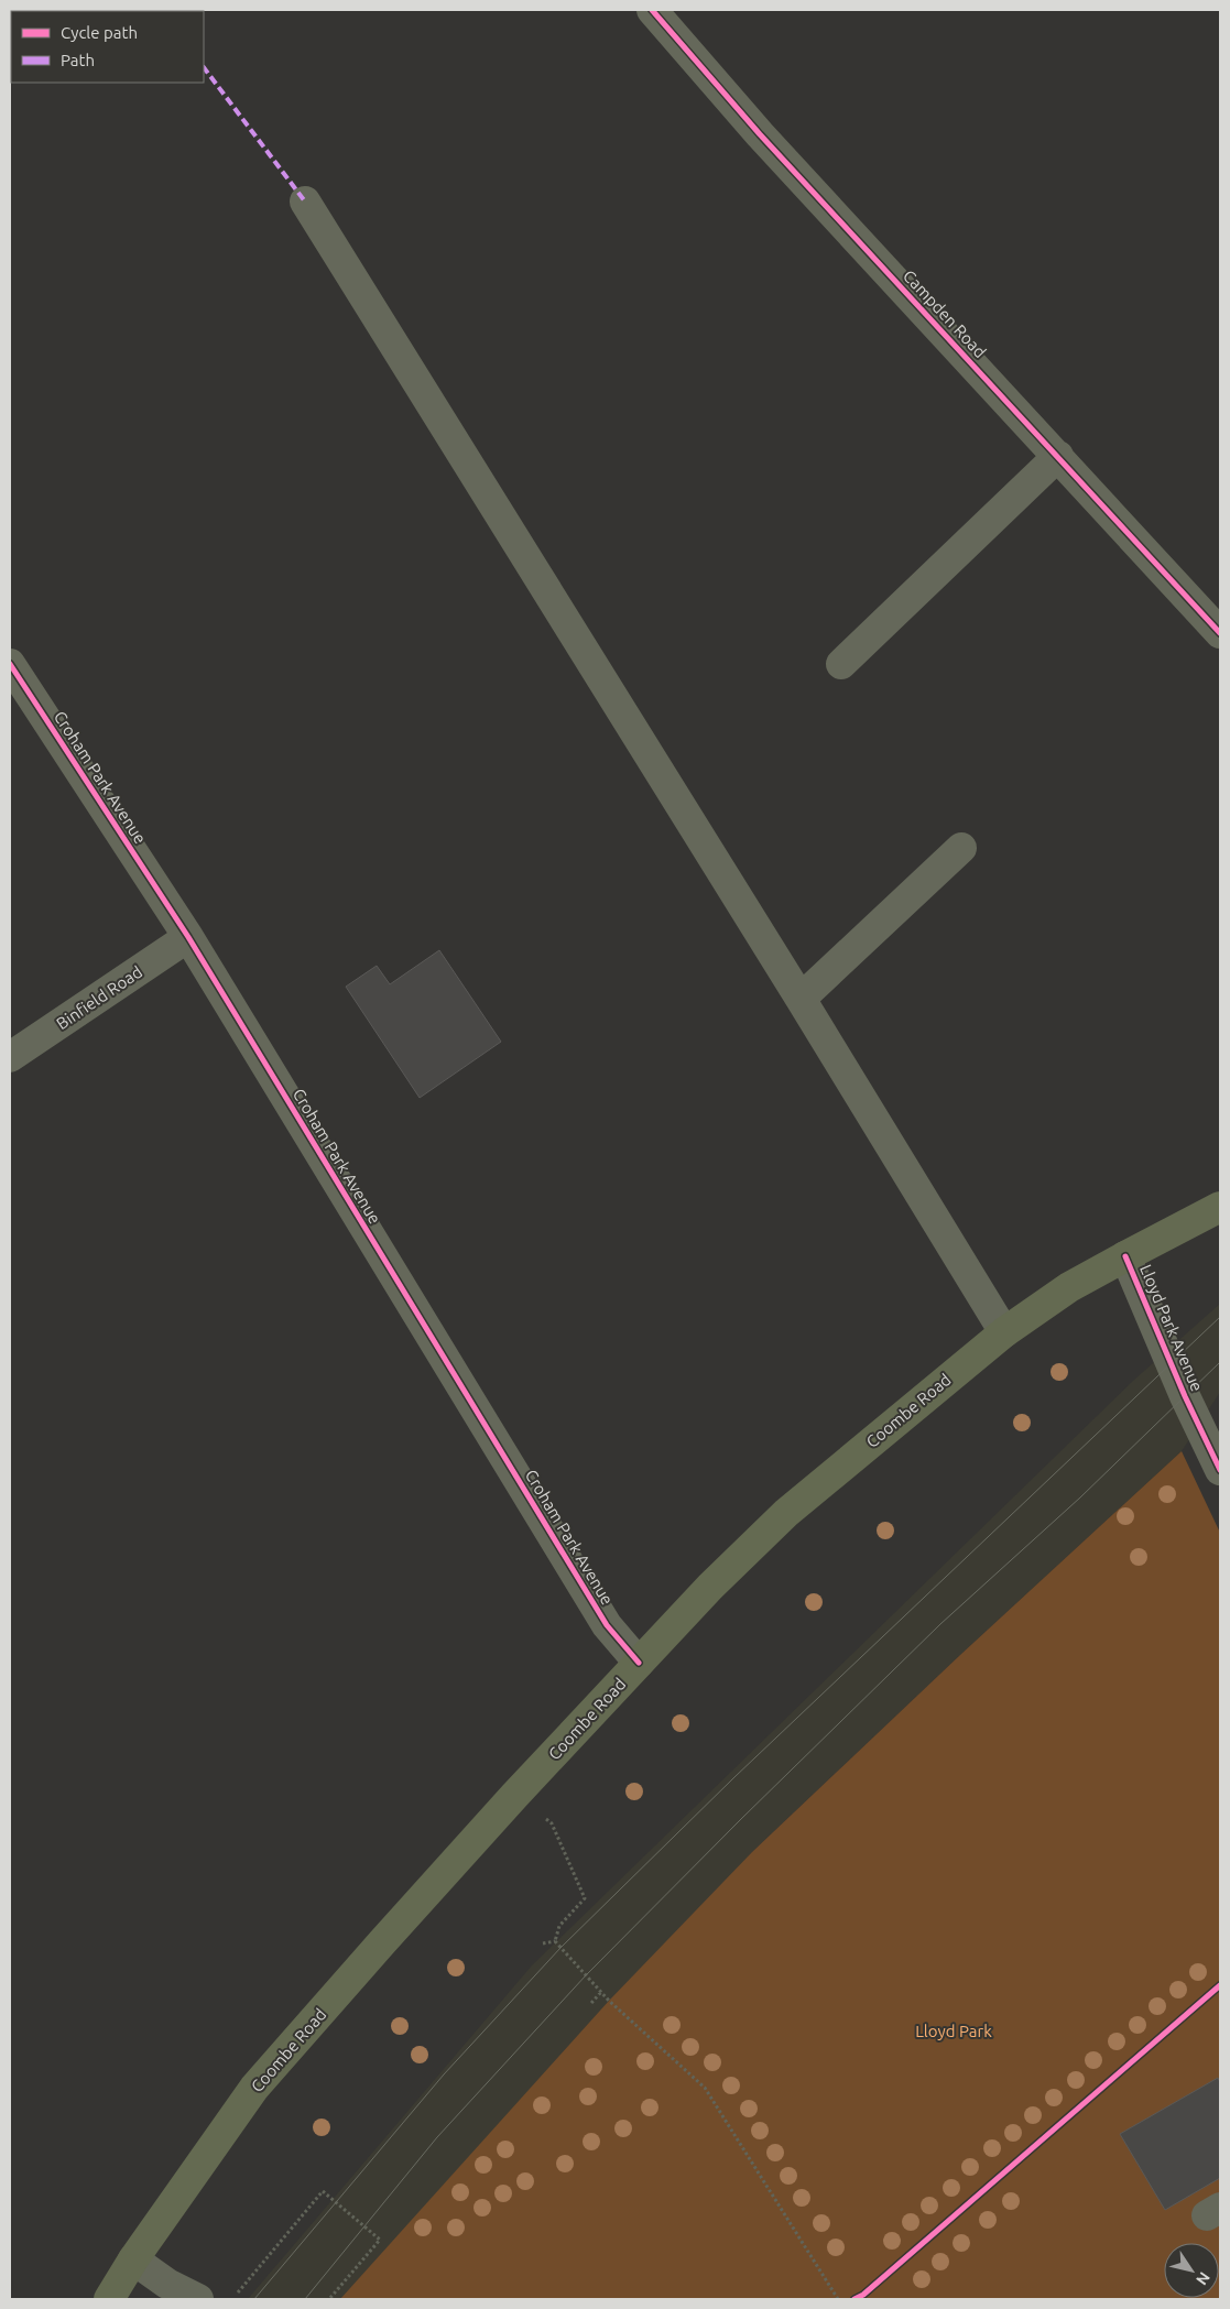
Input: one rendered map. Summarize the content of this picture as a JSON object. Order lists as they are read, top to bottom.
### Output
{
  "streets": {
    "main road": ["Coombe Road"],
    "street": [
      "Campden Road",
      "Croham Park Avenue",
      "Binfield Road",
      "Lloyd Park Avenue"
    ]
  },
  "crossings": [
    ["Croham Park Avenue", "Binfield Road"],
    ["Croham Park Avenue", "Coombe Road"],
    ["Lloyd Park Avenue", "Coombe Road"]
  ],
  "parks": ["Lloyd Park"],
  "legend": ["Cycle path", "Path"],
  "north": "bottom right"
}
